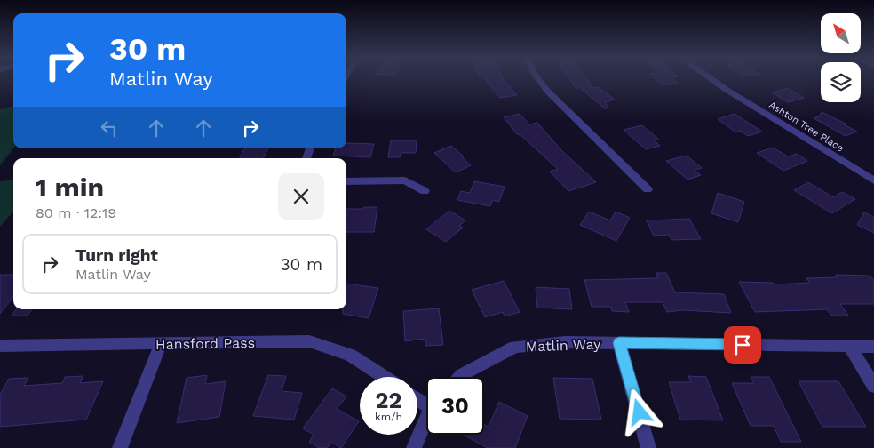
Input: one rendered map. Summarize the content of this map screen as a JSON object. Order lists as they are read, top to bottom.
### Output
{
  "streets": {
    "street": ["Ashton Tree Place", "Hansford Pass", "Matlin Way"]
  },
  "north": "top left",
  "page": {
    "turn": ["30 m", "Matlin Way"],
    "heading": ["1 min", "80 m · 12:19"],
    "list": [
      {
        "name": "Turn right",
        "note": "Matlin Way",
        "value": "30 m"
      }
    ],
    "speed": "22 km/h",
    "limit": "30"
  }
}
